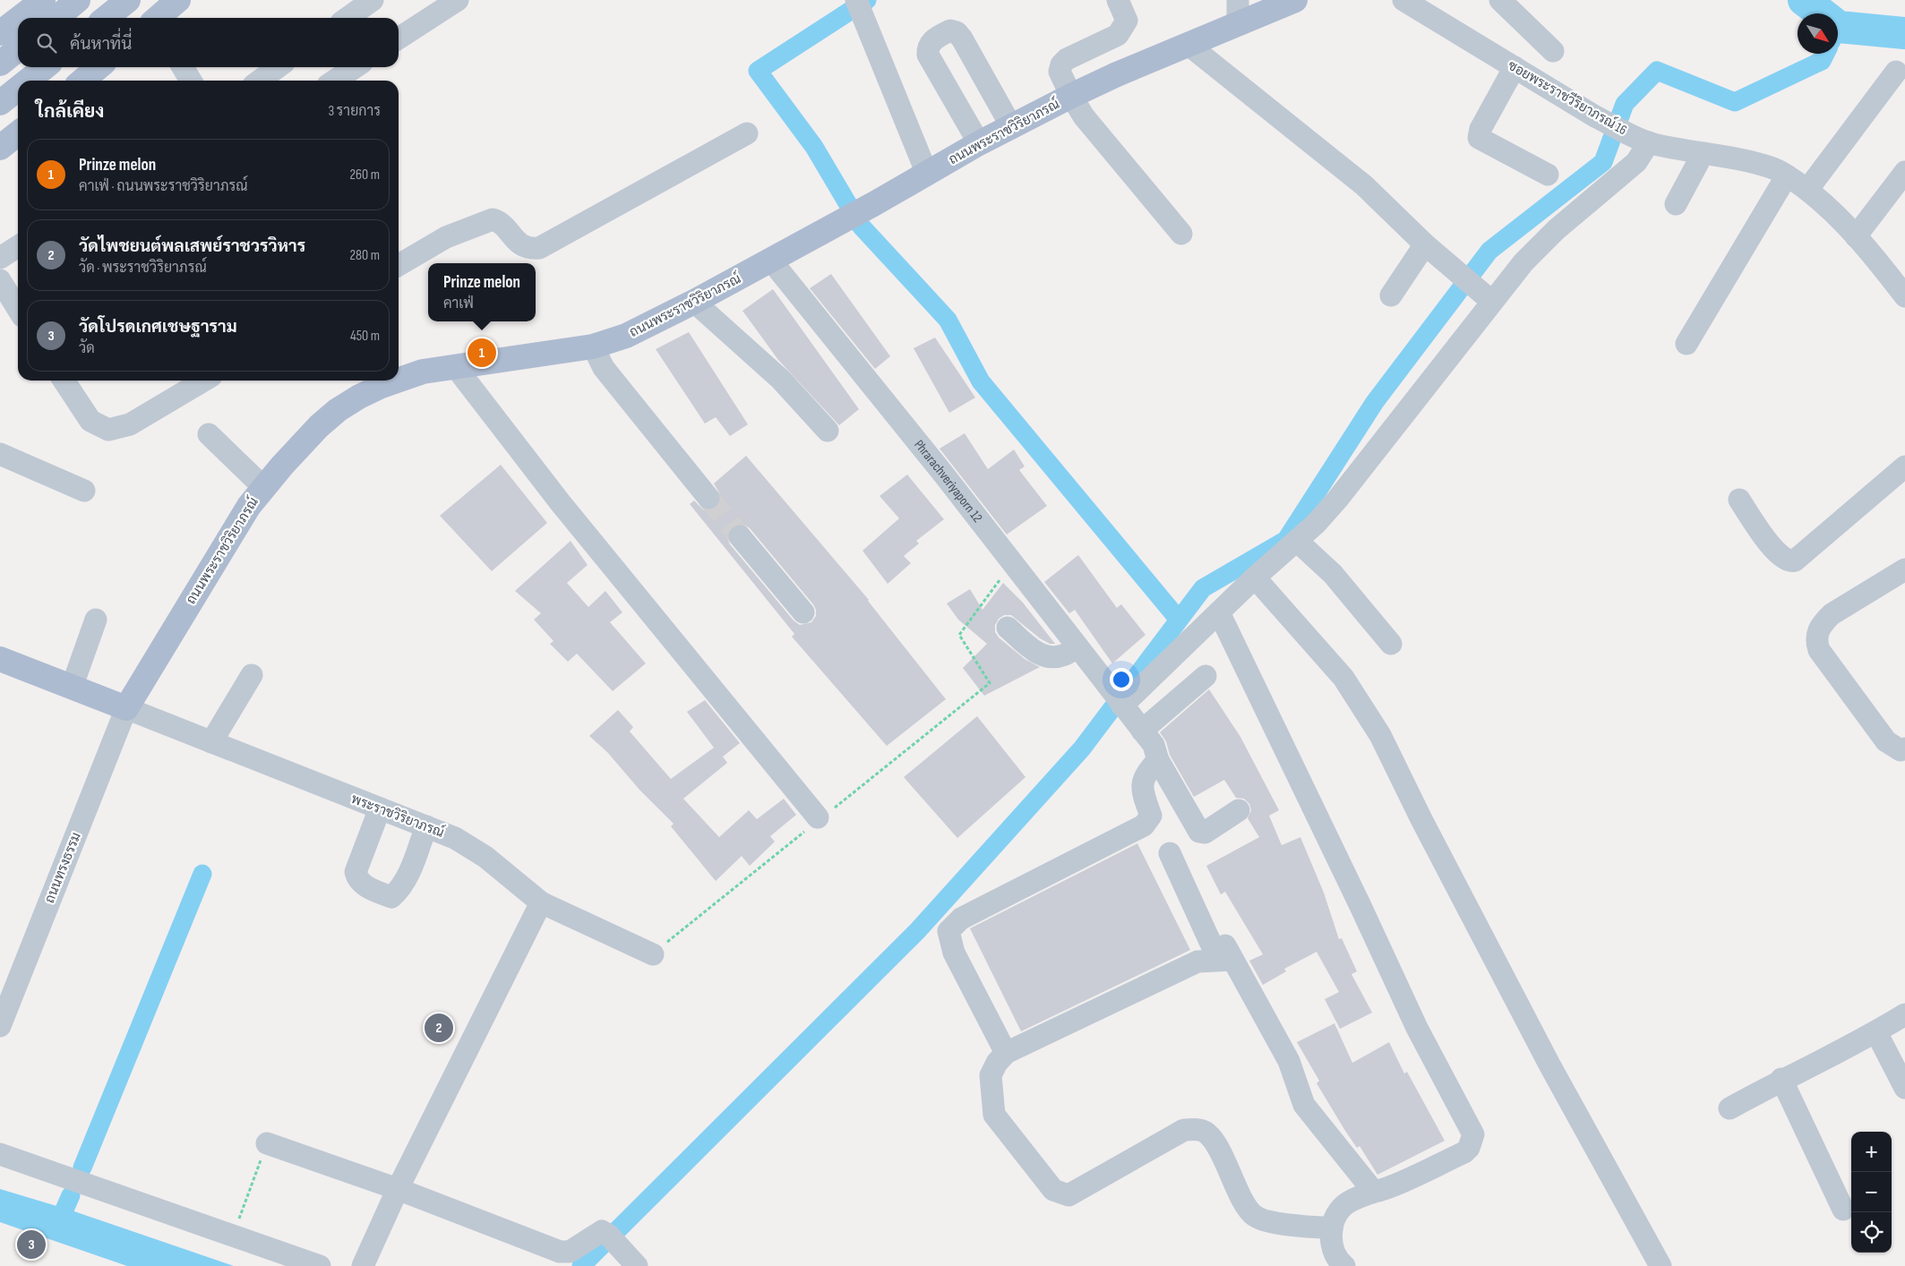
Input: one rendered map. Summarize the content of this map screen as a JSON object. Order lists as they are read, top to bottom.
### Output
{
  "streets": {
    "main road": ["ถนนพระราชวิริยาภรณ์"],
    "street": [
      "ซอยพระราชวีริยาภรณ์ 16",
      "Phrarachveriyaporn 12",
      "พระราชวิริยาภรณ์",
      "ถนนทรงธรรม"
    ]
  },
  "crossings": [
    ["ถนนพระราชวิริยาภรณ์", "Phrarachveriyaporn 12"],
    ["ถนนพระราชวิริยาภรณ์", "พระราชวิริยาภรณ์"],
    ["ถนนพระราชวิริยาภรณ์", "ถนนทรงธรรม"],
    ["พระราชวิริยาภรณ์", "ถนนทรงธรรม"]
  ],
  "north": "bottom right",
  "page": {
    "search": "ค้นหาที่นี่",
    "heading": ["ใกล้เคียง", "3 รายการ"],
    "list": [
      {
        "mark": "1",
        "name": "Prinze melon",
        "note": "คาเฟ่ · ถนนพระราชวิริยาภรณ์",
        "value": "260 m"
      },
      {
        "mark": "2",
        "name": "วัดไพชยนต์พลเสพย์ราชวรวิหาร",
        "note": "วัด · พระราชวิริยาภรณ์",
        "value": "280 m"
      },
      {
        "mark": "3",
        "name": "วัดโปรดเกศเชษฐาราม",
        "note": "วัด",
        "value": "450 m"
      }
    ],
    "popup": ["Prinze melon", "คาเฟ่"],
    "pins": ["1", "2", "3"],
    "map_buttons": ["+", "−"]
  }
}
